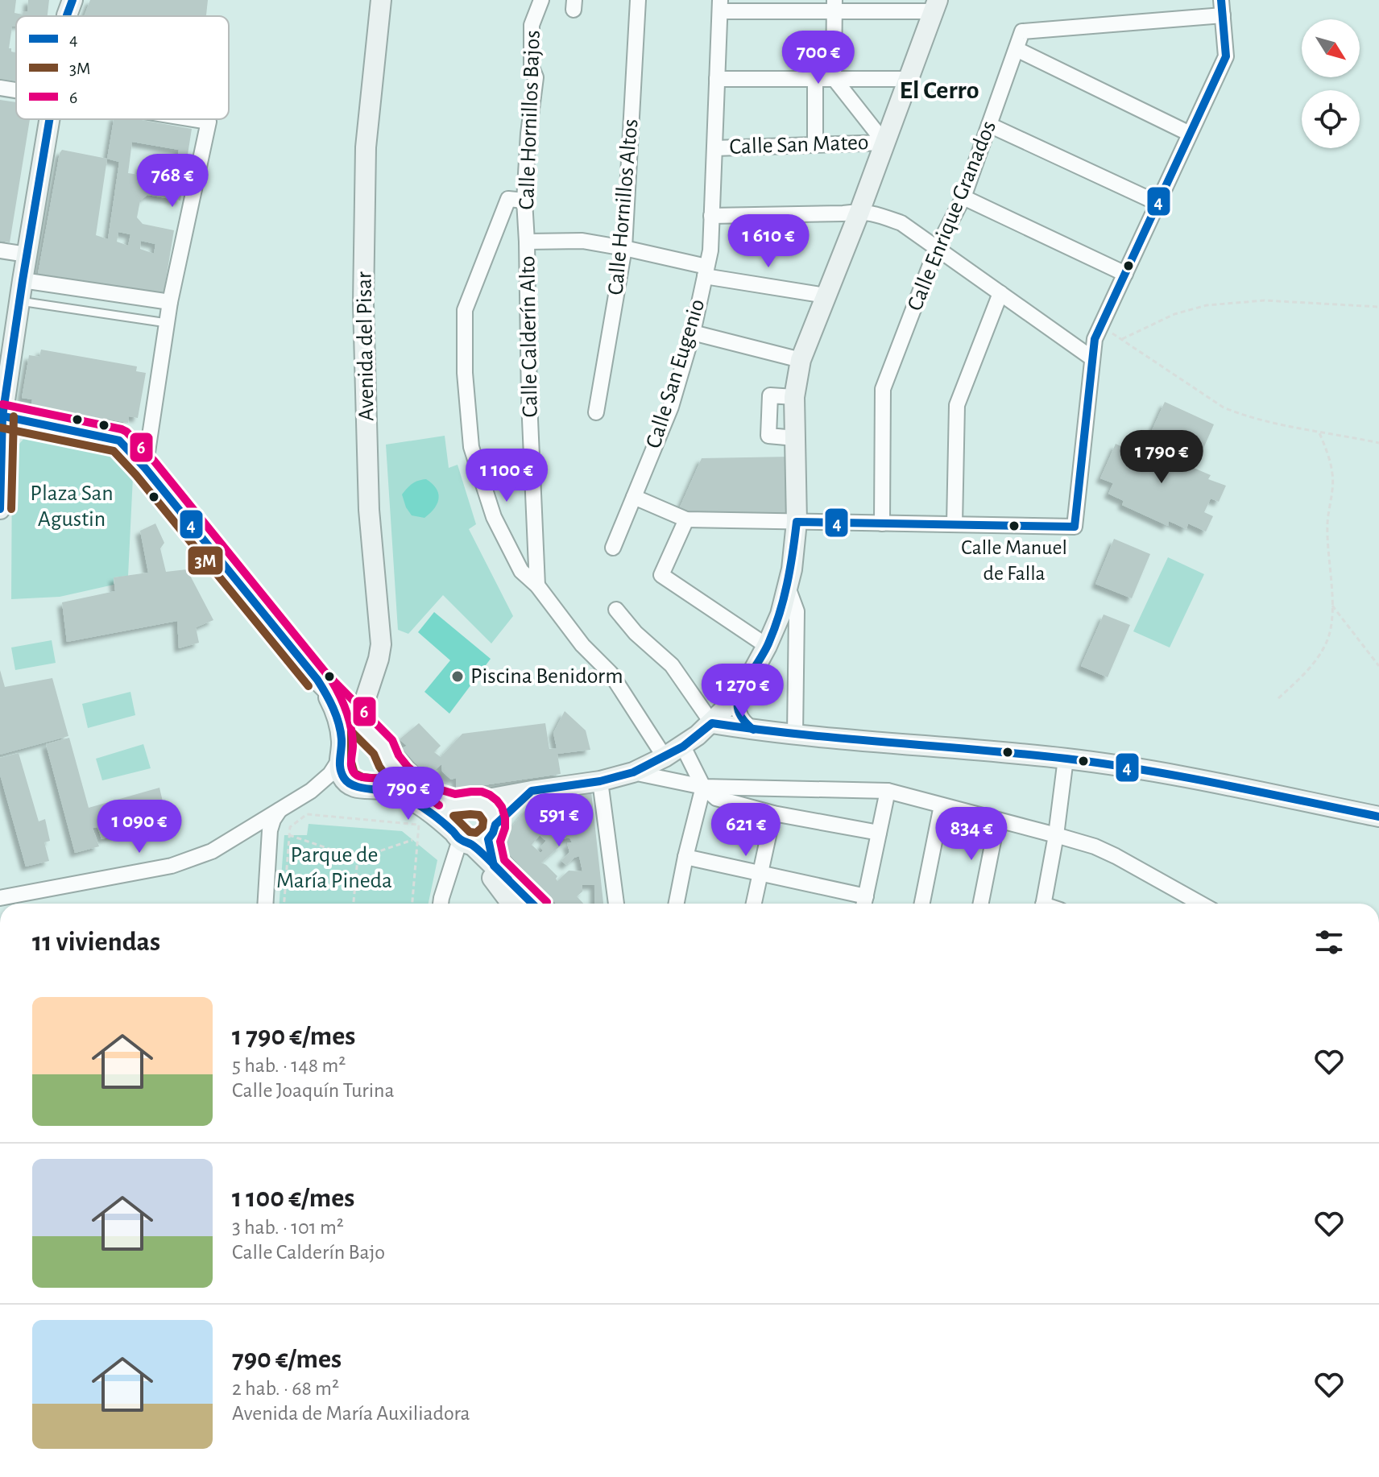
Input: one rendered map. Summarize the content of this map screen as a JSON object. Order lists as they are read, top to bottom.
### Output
{
  "streets": {
    "street": [
      "Calle Hornillos Bajos",
      "Calle San Mateo",
      "Calle Hornillos Altos",
      "Calle Enrique Granados",
      "Calle Calderín Alto",
      "Avenida del Pisar",
      "Calle San Eugenio"
    ]
  },
  "crossings": [
    ["Calle Hornillos Bajos", "Calle Calderín Alto"],
    ["Calle San Mateo", "Calle San Eugenio"]
  ],
  "districts": ["El Cerro"],
  "parks": ["Plaza San Agustin", "Parque de María Pineda"],
  "places": ["Calle Manuel de Falla", "Piscina Benidorm"],
  "lines": ["transit line 4", "transit line 6", "transit line 3M"],
  "legend": ["4", "3M", "6"],
  "north": "bottom right",
  "page": {
    "price": [
      "700 €",
      "768 €",
      "1 610 €",
      "1 790 €",
      "1 100 €",
      "1 270 €",
      "790 €",
      "591 €",
      "1 090 €",
      "621 €",
      "834 €"
    ],
    "heading": "11 viviendas",
    "list": [
      {
        "name": "1 790 €/mes",
        "note": "5 hab. · 148 m² · Calle Joaquín Turina"
      },
      {
        "name": "1 100 €/mes",
        "note": "3 hab. · 101 m² · Calle Calderín Bajo"
      },
      {
        "name": "790 €/mes",
        "note": "2 hab. · 68 m² · Avenida de María Auxiliadora"
      }
    ]
  }
}
